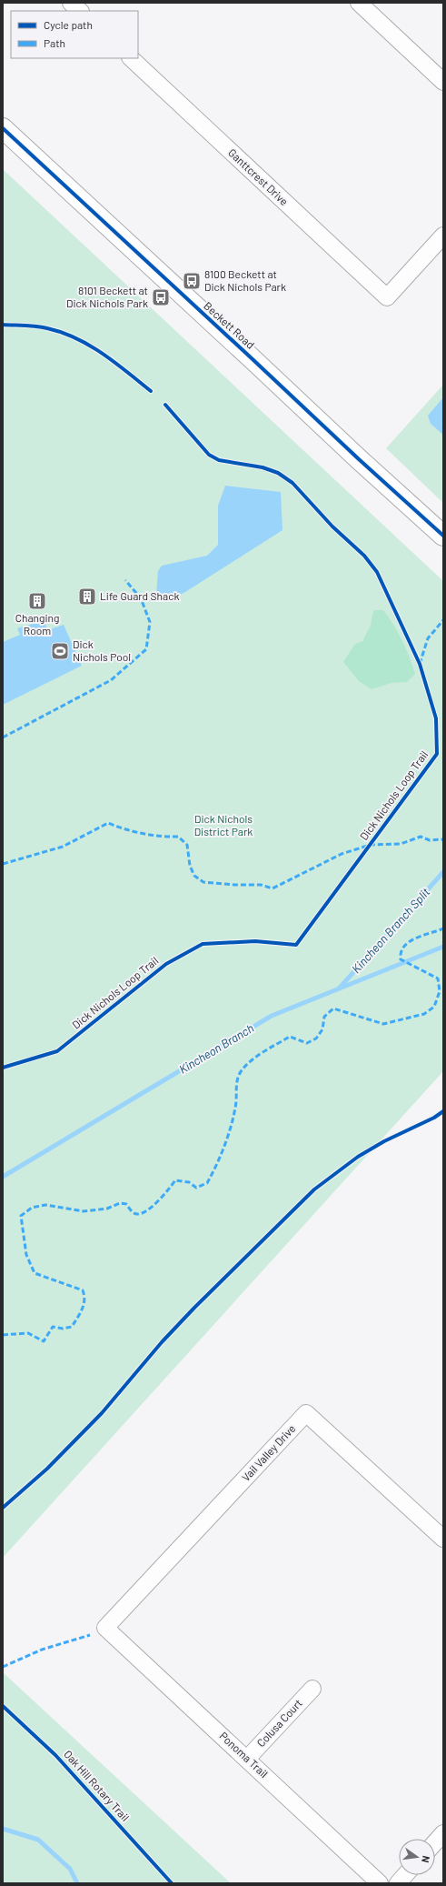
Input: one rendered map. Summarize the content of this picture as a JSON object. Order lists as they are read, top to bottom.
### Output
{
  "streets": {
    "street": [
      "Ganttcrest Drive",
      "Beckett Road",
      "Vail Valley Drive",
      "Colusa Court",
      "Ponoma Trail"
    ],
    "cycle path": ["Dick Nichols Loop Trail", "Oak Hill Rotary Trail"]
  },
  "crossings": [
    ["Vail Valley Drive", "Ponoma Trail"],
    ["Colusa Court", "Ponoma Trail"]
  ],
  "water": ["Kincheon Branch Split", "Kincheon Branch"],
  "parks": ["Dick Nichols District Park"],
  "places": {
    "bus stop": ["8100 Beckett at Dick Nichols Park", "8101 Beckett at Dick Nichols Park"],
    "building": ["Life Guard Shack", "Changing Room"],
    "sports": ["Dick Nichols Pool"]
  },
  "legend": ["Cycle path", "Path"],
  "north": "right"
}
